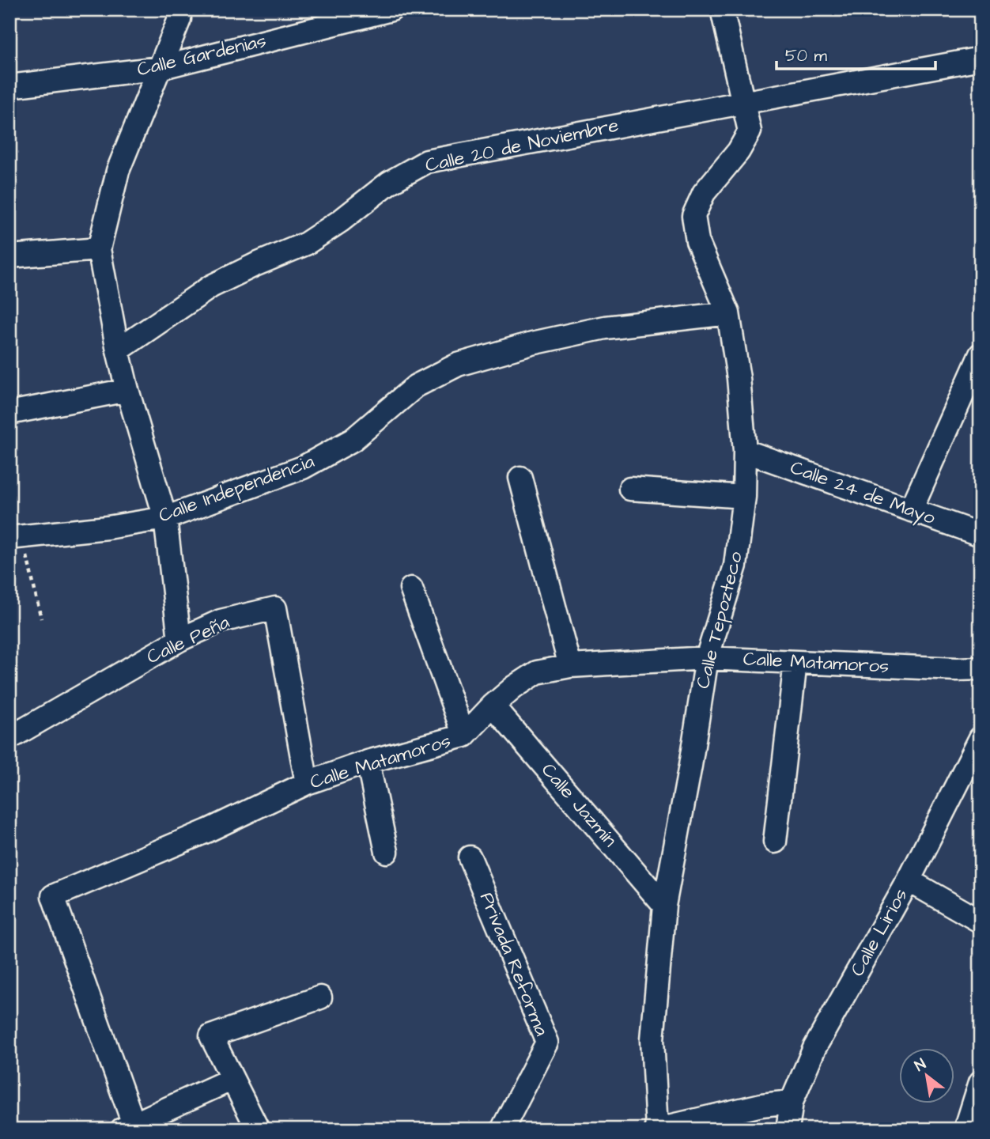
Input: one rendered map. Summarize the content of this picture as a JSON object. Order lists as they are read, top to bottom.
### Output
{
  "streets": {
    "street": [
      "Calle Gardenias",
      "Calle 20 de Noviembre",
      "Calle Independencia",
      "Calle 24 de Mayo",
      "Calle Tepozteco",
      "Calle Peña",
      "Calle Matamoros",
      "Calle Jazmín",
      "Calle Lirios",
      "Privada Reforma"
    ]
  },
  "crossings": [
    ["Calle 20 de Noviembre", "Calle Tepozteco"],
    ["Calle Independencia", "Calle Tepozteco"],
    ["Calle 24 de Mayo", "Calle Tepozteco"],
    ["Calle Tepozteco", "Calle Matamoros"],
    ["Calle Tepozteco", "Calle Jazmín"],
    ["Calle Peña", "Calle Matamoros"],
    ["Calle Matamoros", "Calle Jazmín"]
  ],
  "scale_bar": "50 m",
  "north": "top left"
}
